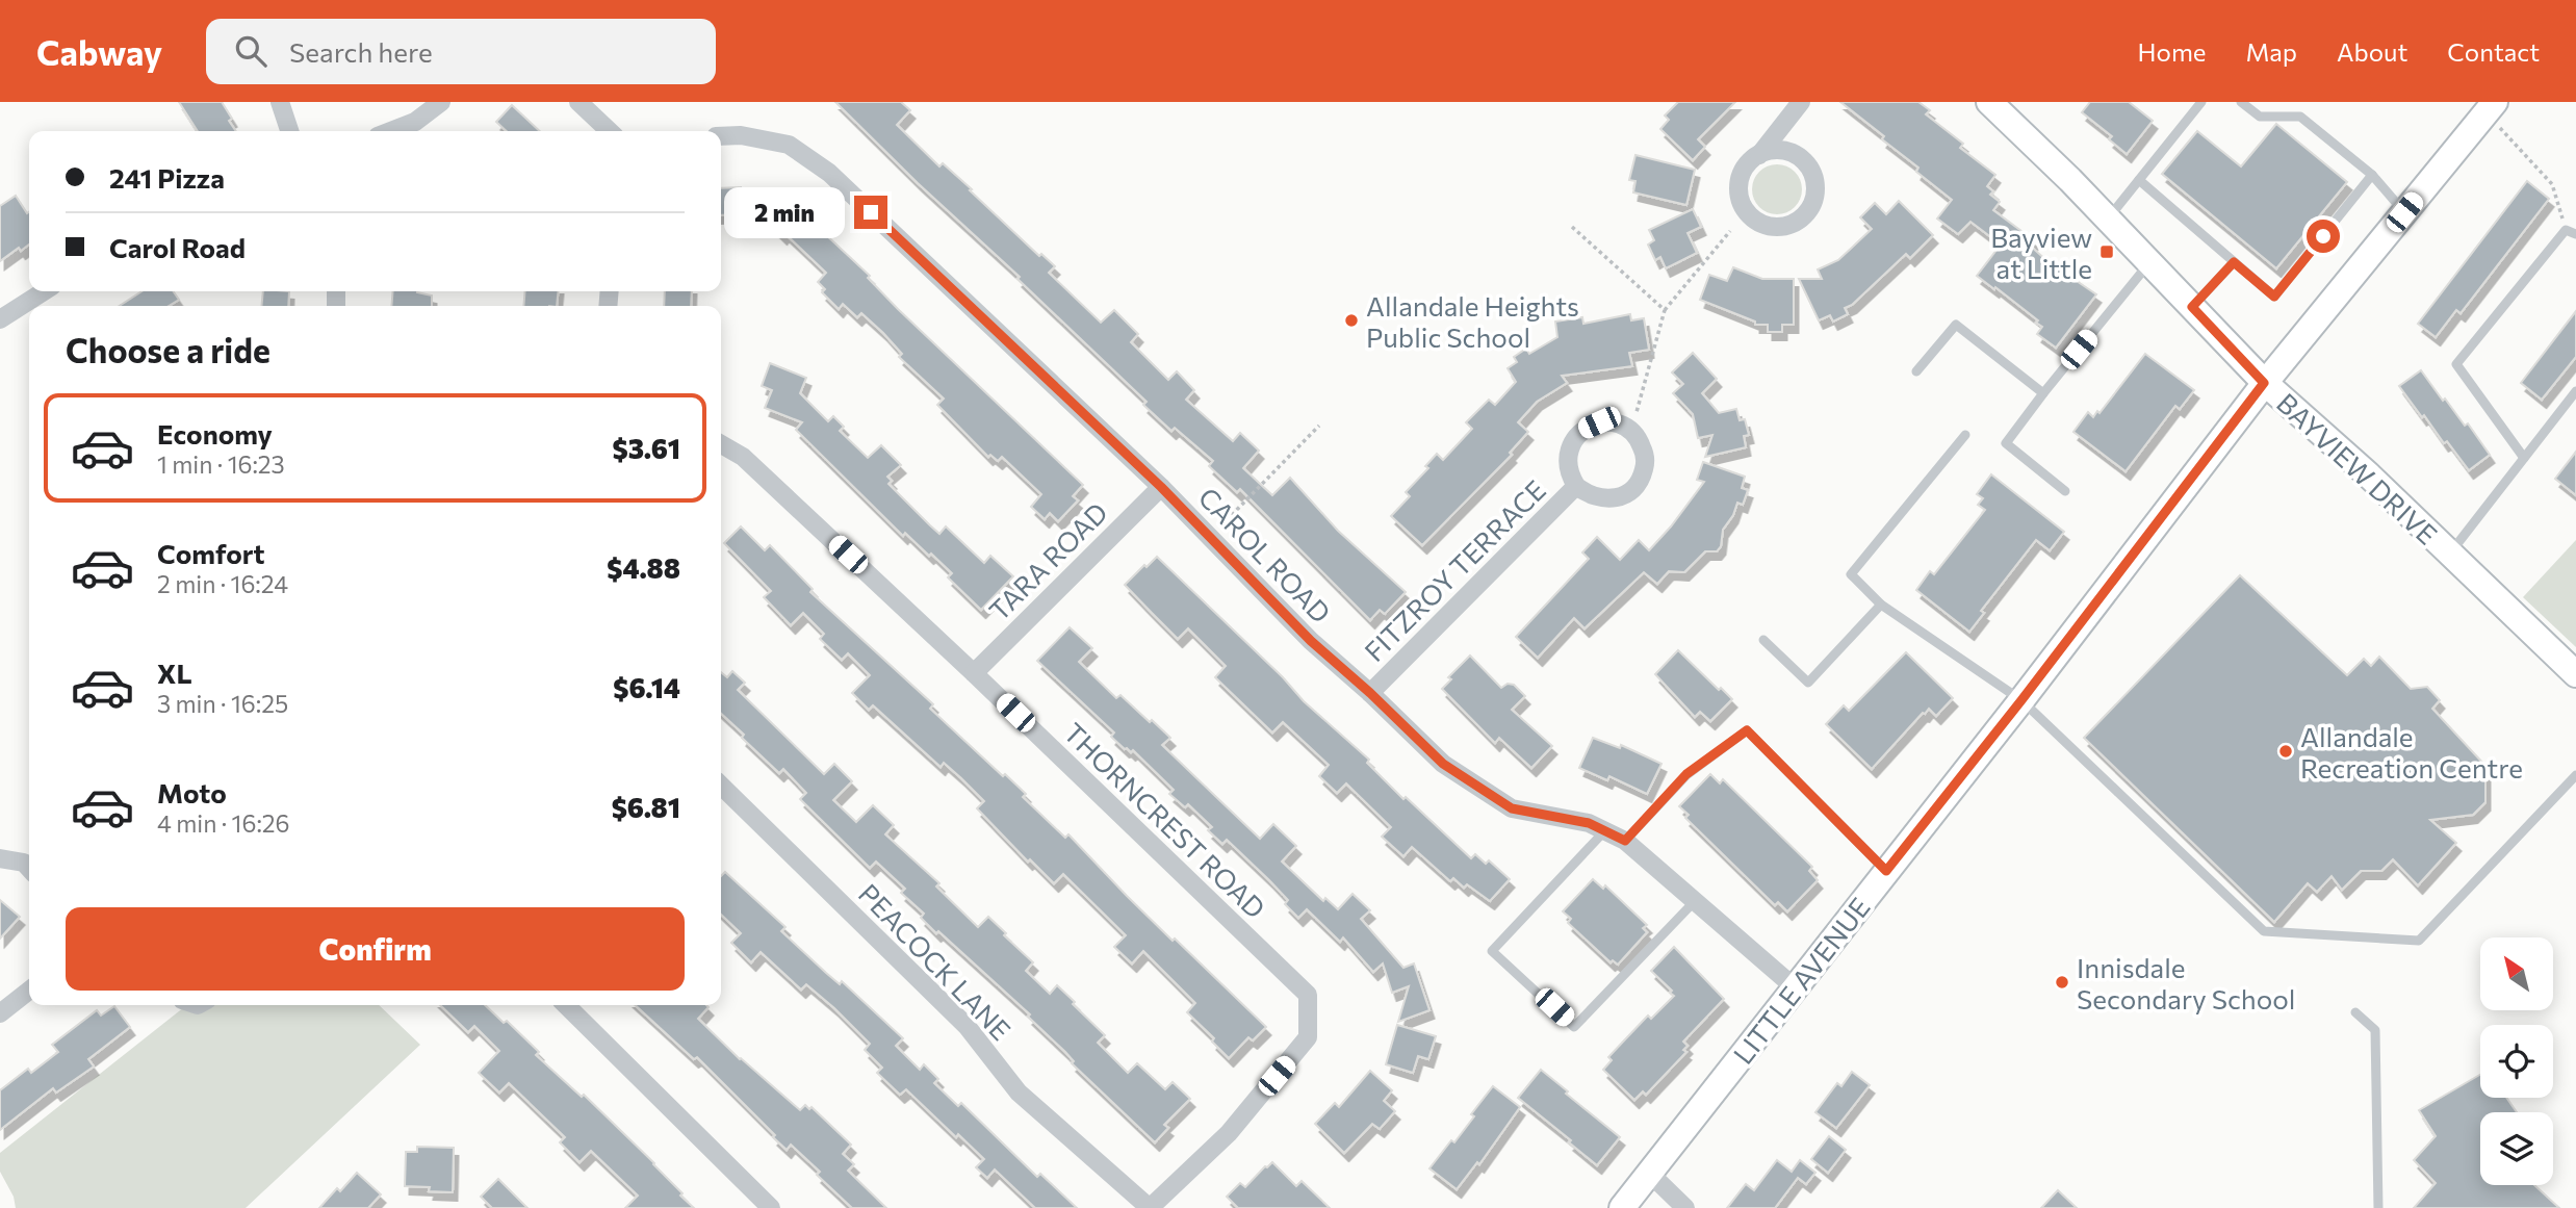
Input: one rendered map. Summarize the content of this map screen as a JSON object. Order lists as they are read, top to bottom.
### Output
{
  "streets": {
    "street": [
      "BAYVIEW DRIVE",
      "CAROL ROAD",
      "TARA ROAD",
      "FITZROY TERRACE",
      "THORNCREST ROAD",
      "PEACOCK LANE",
      "LITTLE AVENUE"
    ]
  },
  "crossings": [
    ["BAYVIEW DRIVE", "LITTLE AVENUE"],
    ["CAROL ROAD", "TARA ROAD"],
    ["CAROL ROAD", "FITZROY TERRACE"],
    ["CAROL ROAD", "LITTLE AVENUE"],
    ["TARA ROAD", "THORNCREST ROAD"],
    ["THORNCREST ROAD", "PEACOCK LANE"]
  ],
  "places": {
    "transit": ["Bayview at Little"],
    "other": ["Allandale Heights Public School", "Allandale Recreation Centre", "Innisdale Secondary School"]
  },
  "north": "top left",
  "page": {
    "header": "Cabway",
    "search": "Search here",
    "nav": [
      "Home",
      "Map",
      "About",
      "Contact"
    ],
    "banner": ["241 Pizza", "Carol Road"],
    "bubble": "2 min",
    "heading": "Choose a ride",
    "list": [
      {
        "name": "Economy",
        "note": "1 min · 16:23",
        "value": "$3.61"
      },
      {
        "name": "Comfort",
        "note": "2 min · 16:24",
        "value": "$4.88"
      },
      {
        "name": "XL",
        "note": "3 min · 16:25",
        "value": "$6.14"
      },
      {
        "name": "Moto",
        "note": "4 min · 16:26",
        "value": "$6.81"
      }
    ],
    "buttons": "Confirm"
  }
}
